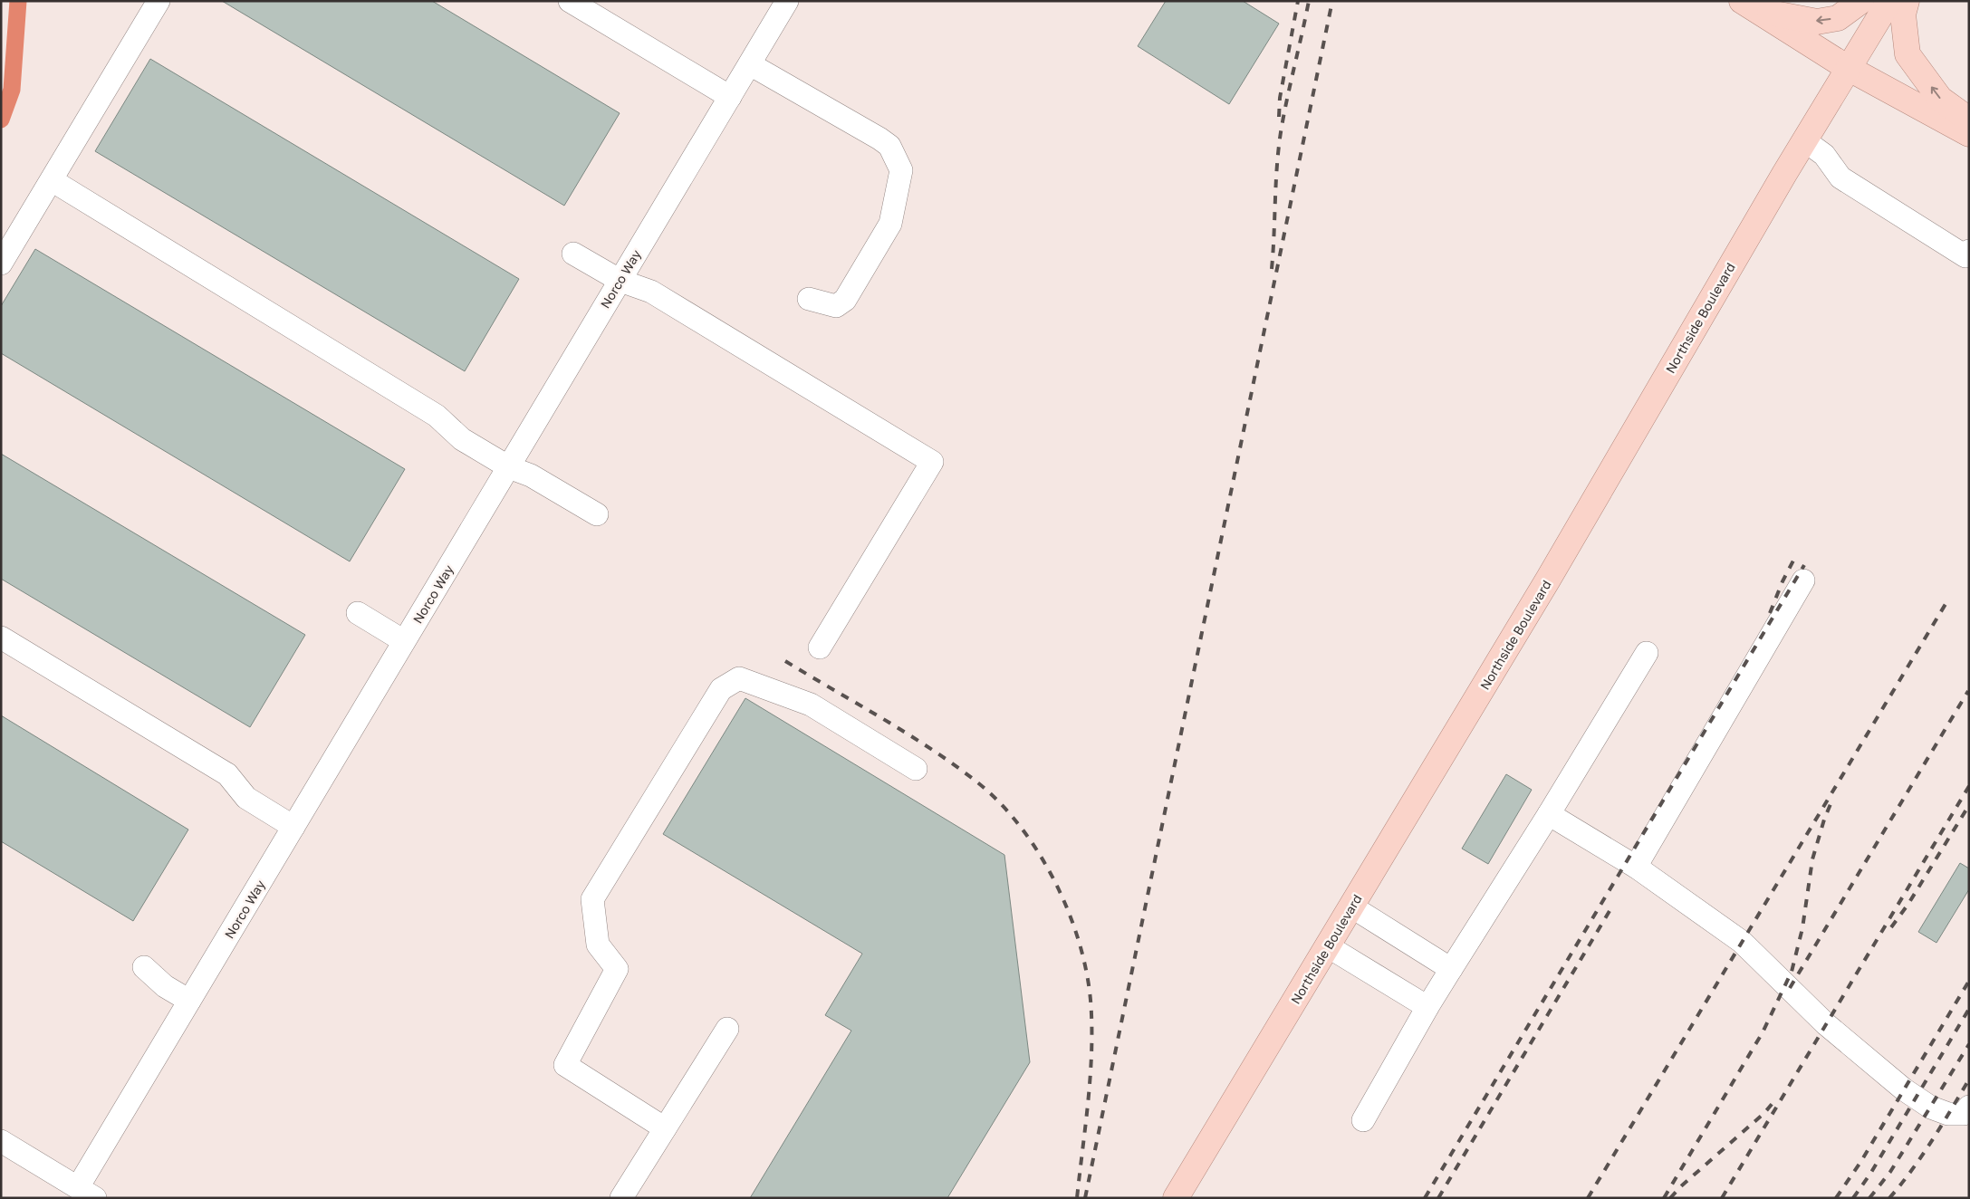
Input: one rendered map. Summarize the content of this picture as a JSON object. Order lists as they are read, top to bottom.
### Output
{
  "streets": {
    "main road": ["Northside Boulevard"],
    "street": ["Norco Way"]
  }
}
